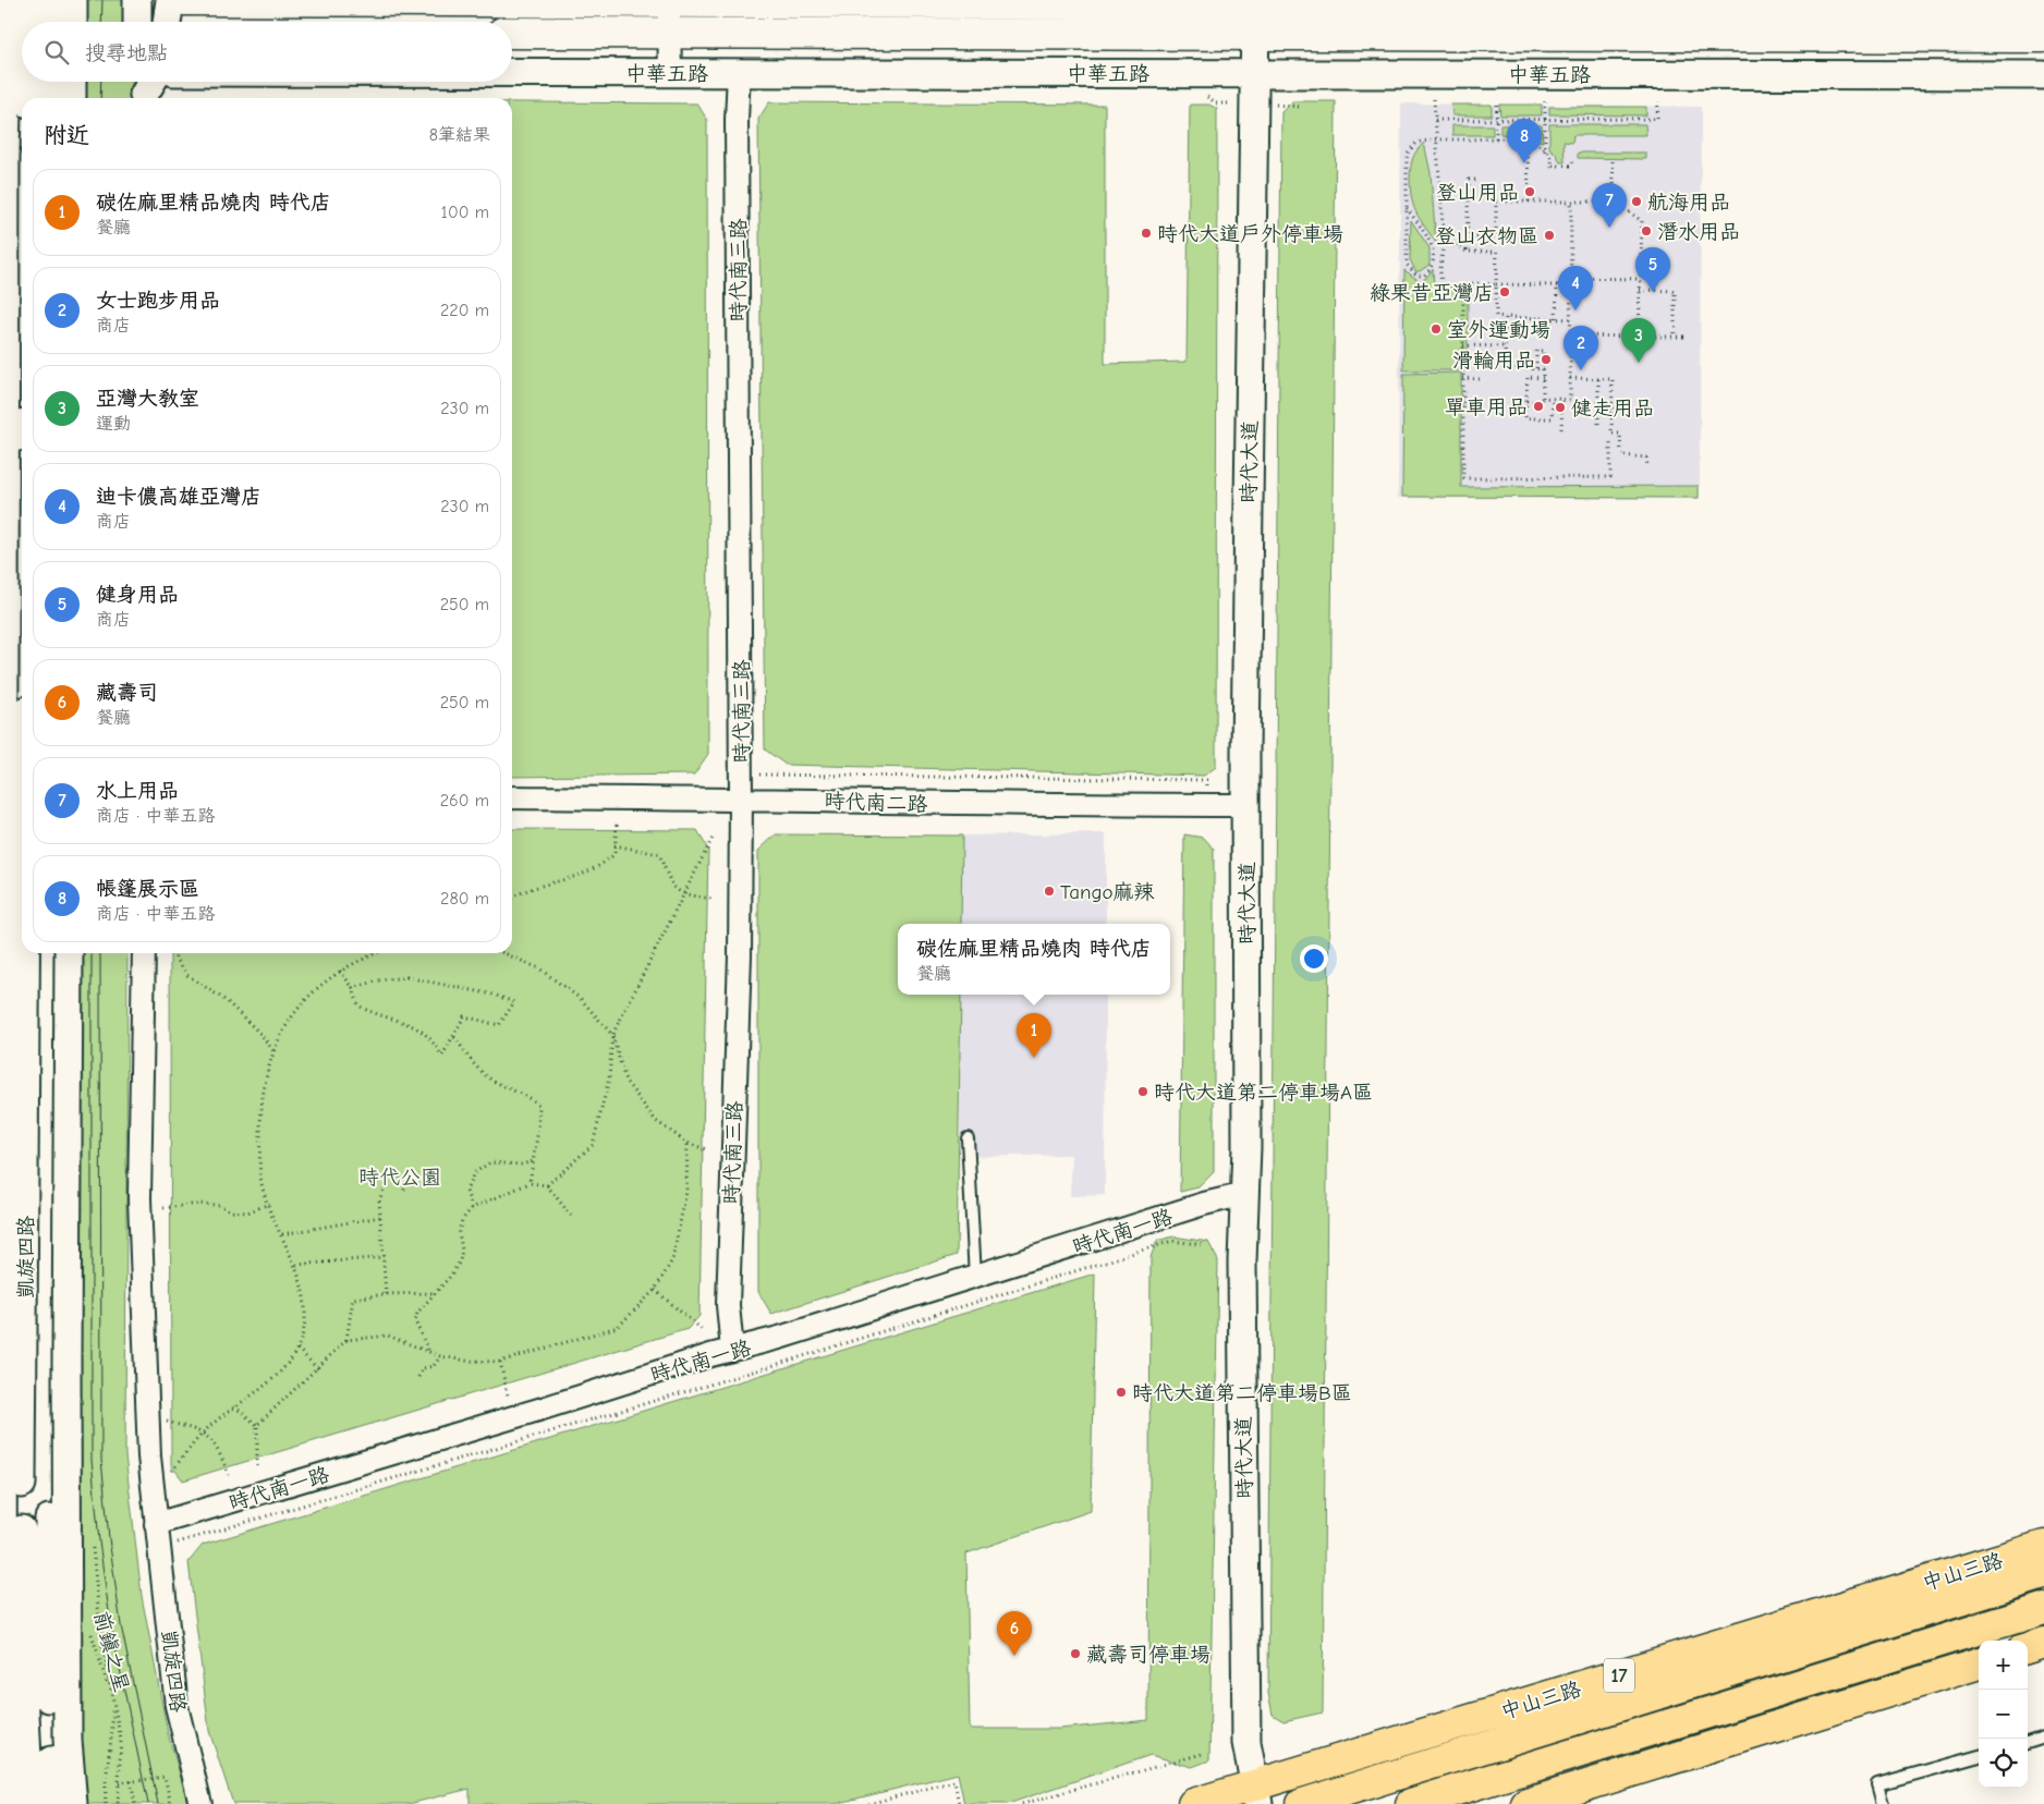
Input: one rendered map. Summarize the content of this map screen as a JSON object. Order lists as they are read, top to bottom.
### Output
{
  "streets": {
    "main road": ["中華五路", "中山三路", "17"],
    "street": [
      "時代南三路",
      "時代大道",
      "時代南二路",
      "時代南一路",
      "凱旋四路"
    ],
    "path": ["前鎮之星"]
  },
  "crossings": [
    ["中華五路", "時代南三路"],
    ["中華五路", "時代大道"],
    ["時代南三路", "時代南二路"],
    ["時代南三路", "時代南一路"],
    ["時代大道", "時代南二路"],
    ["時代大道", "時代南一路"],
    ["時代大道", "中山三路"],
    ["時代南一路", "凱旋四路"],
    ["凱旋四路", "前鎮之星"]
  ],
  "parks": ["時代公園"],
  "places": [
    "登山用品",
    "航海用品",
    "潛水用品",
    "時代大道戶外停車場",
    "登山衣物區",
    "綠果昔亞灣店",
    "室外運動場",
    "滑輪用品",
    "單車用品",
    "健走用品",
    "Tango麻辣",
    "時代大道第二停車場A區",
    "時代大道第二停車場B區",
    "藏壽司停車場"
  ],
  "page": {
    "search": "搜尋地點",
    "heading": ["附近", "8筆結果"],
    "pins": [
      "8",
      "7",
      "5",
      "4",
      "3",
      "2",
      "1",
      "6"
    ],
    "list": [
      {
        "mark": "1",
        "name": "碳佐麻里精品燒肉 時代店",
        "note": "餐廳",
        "value": "100 m"
      },
      {
        "mark": "2",
        "name": "女士跑步用品",
        "note": "商店",
        "value": "220 m"
      },
      {
        "mark": "3",
        "name": "亞灣大教室",
        "note": "運動",
        "value": "230 m"
      },
      {
        "mark": "4",
        "name": "迪卡儂高雄亞灣店",
        "note": "商店",
        "value": "230 m"
      },
      {
        "mark": "5",
        "name": "健身用品",
        "note": "商店",
        "value": "250 m"
      },
      {
        "mark": "6",
        "name": "藏壽司",
        "note": "餐廳",
        "value": "250 m"
      },
      {
        "mark": "7",
        "name": "水上用品",
        "note": "商店 · 中華五路",
        "value": "260 m"
      },
      {
        "mark": "8",
        "name": "帳篷展示區",
        "note": "商店 · 中華五路",
        "value": "280 m"
      }
    ],
    "popup": ["碳佐麻里精品燒肉 時代店", "餐廳"],
    "map_buttons": ["+", "−"]
  }
}
